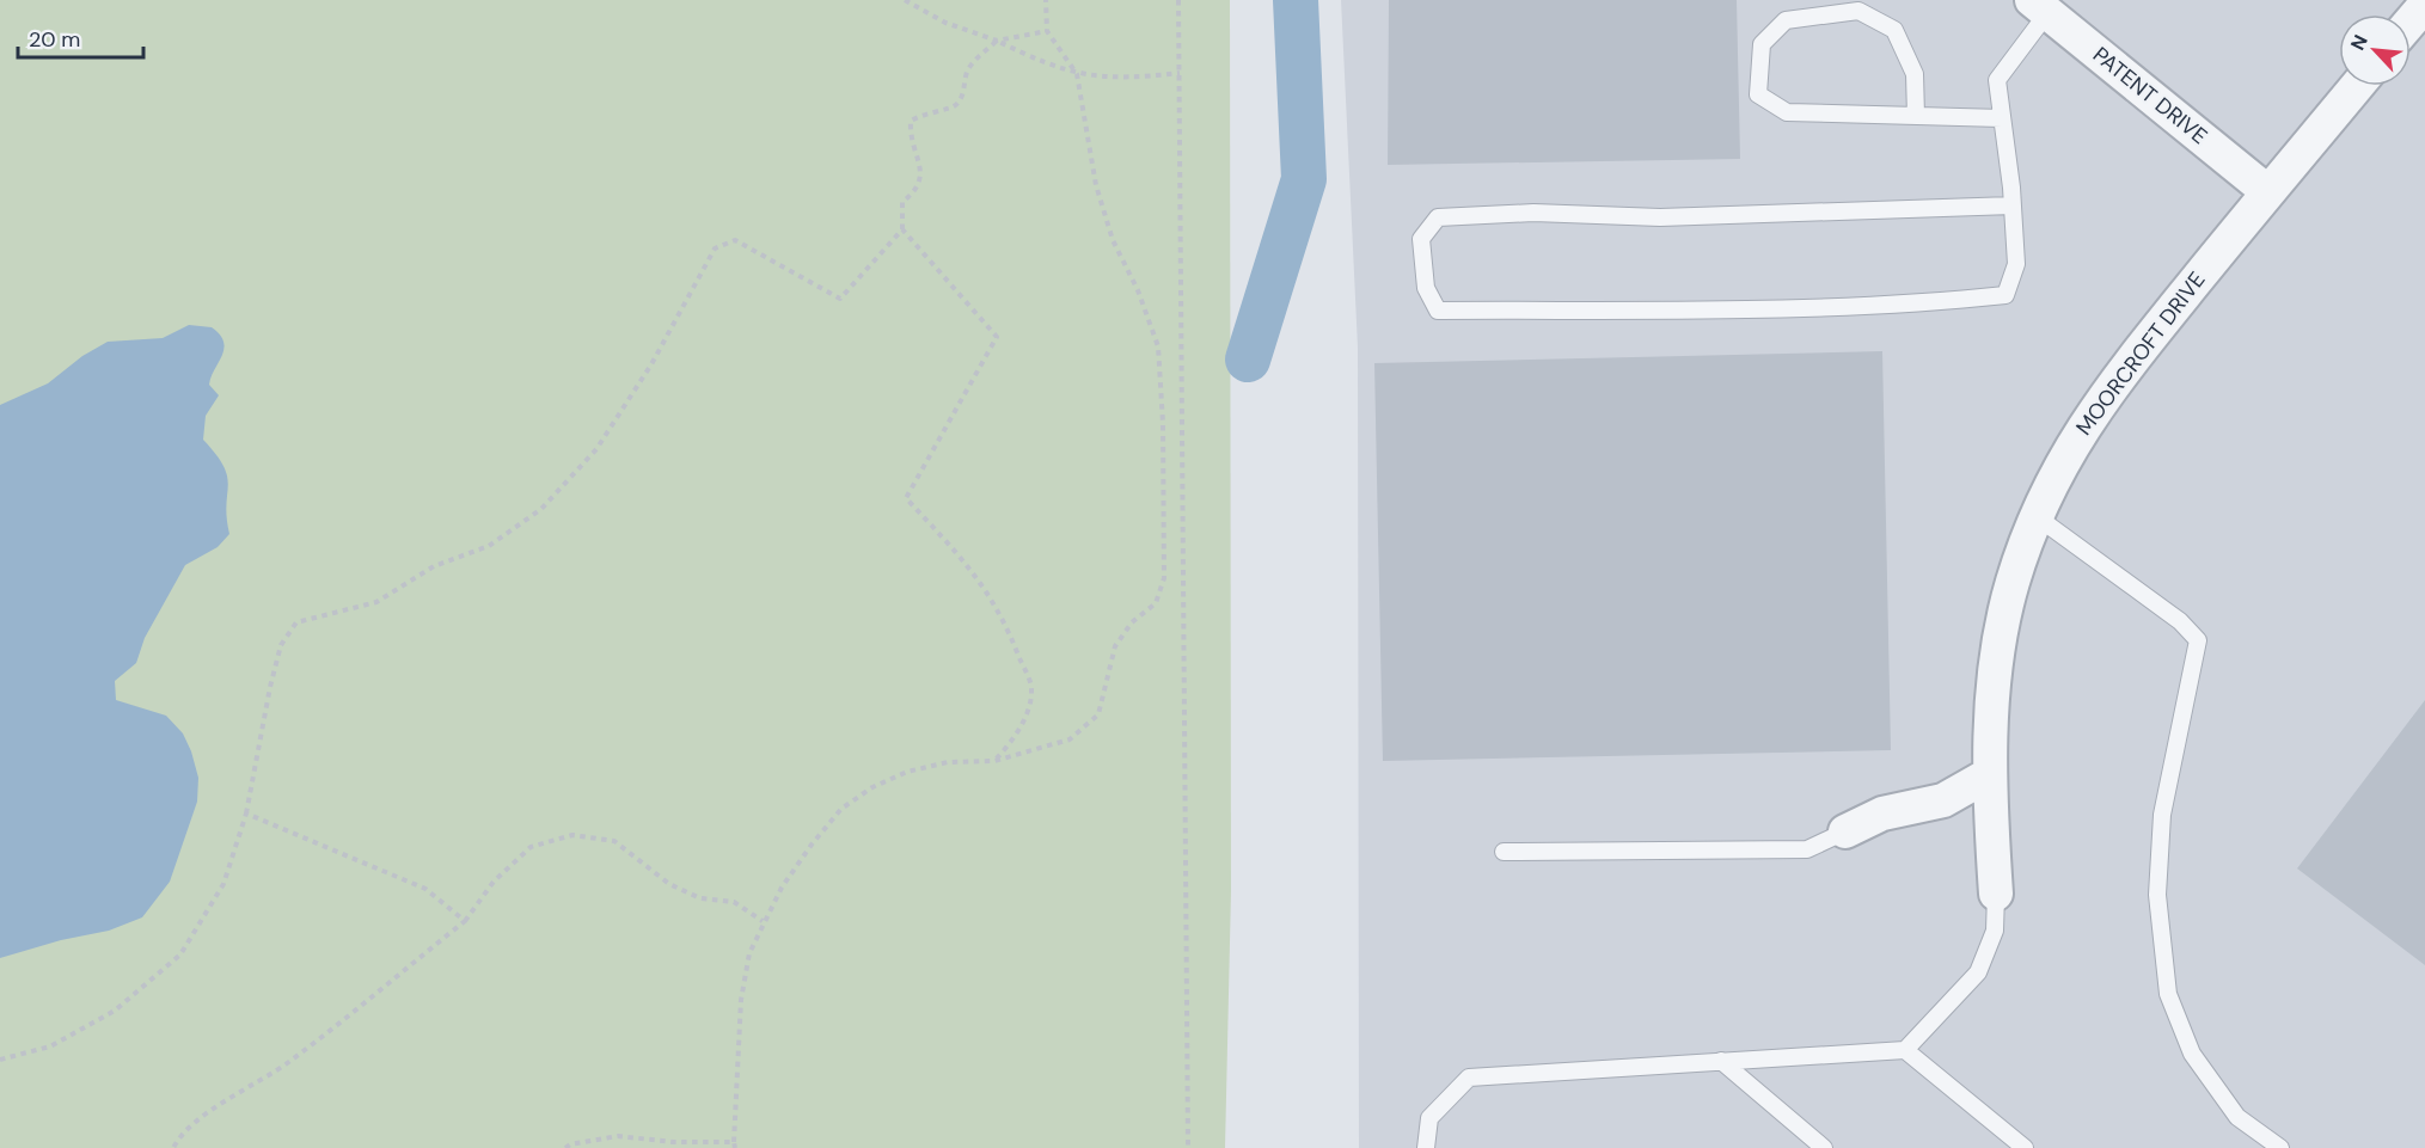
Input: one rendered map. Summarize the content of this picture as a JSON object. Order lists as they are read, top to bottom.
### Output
{
  "streets": {
    "street": ["PATENT DRIVE", "MOORCROFT DRIVE"]
  },
  "crossings": [
    ["PATENT DRIVE", "MOORCROFT DRIVE"]
  ],
  "scale_bar": "20 m",
  "north": "top left"
}
